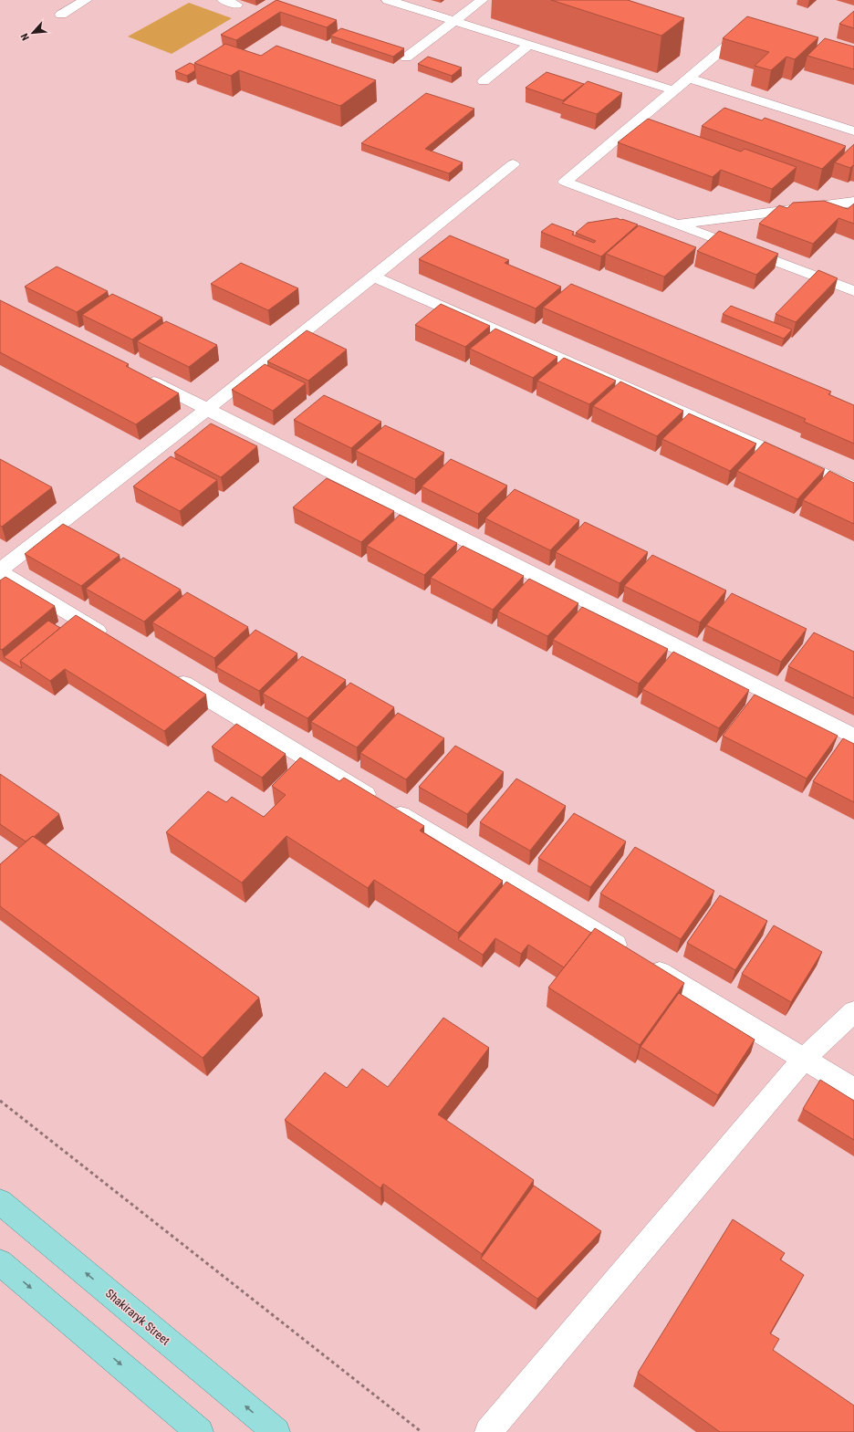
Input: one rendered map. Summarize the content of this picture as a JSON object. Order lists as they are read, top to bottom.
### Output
{
  "streets": {
    "main road": ["Shakiraryk Street"]
  },
  "north": "bottom left"
}
